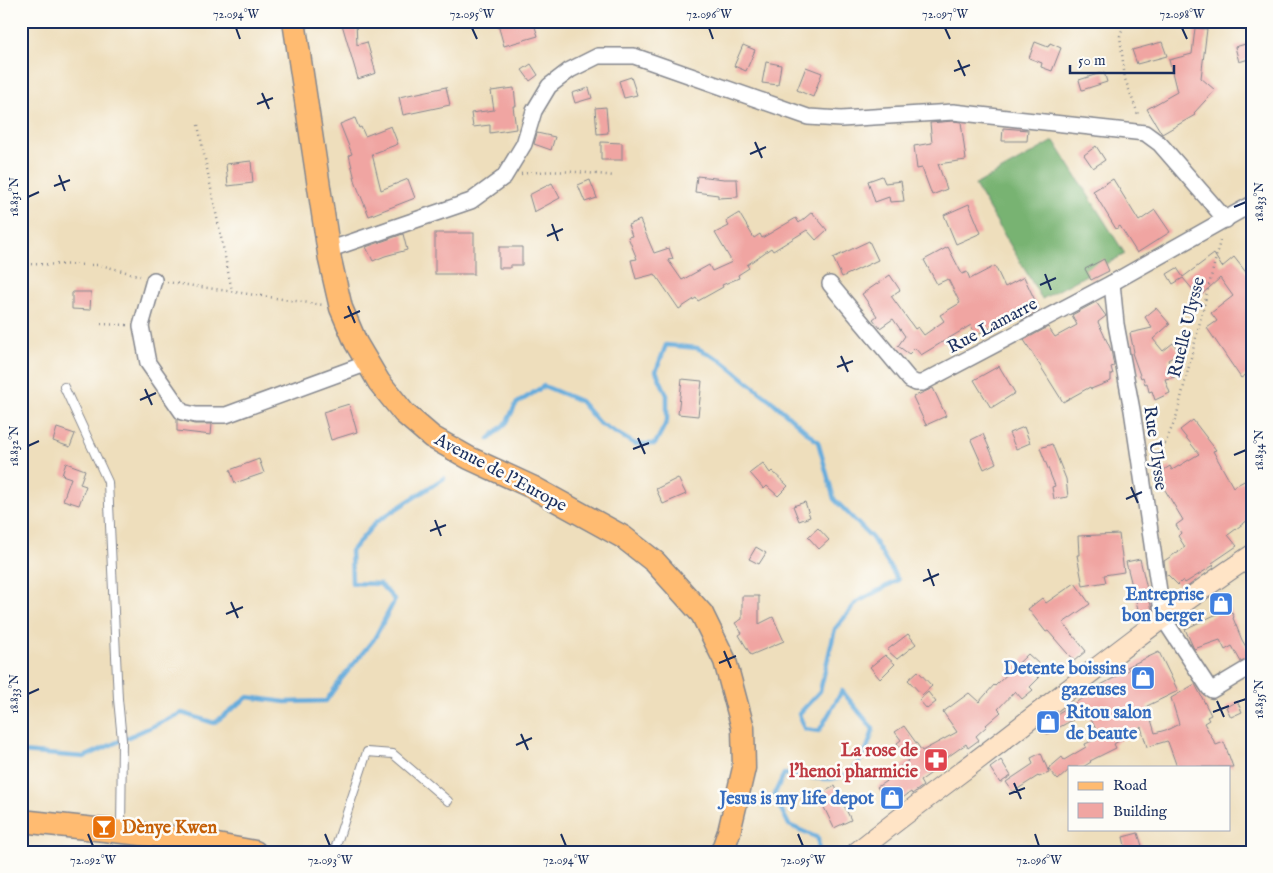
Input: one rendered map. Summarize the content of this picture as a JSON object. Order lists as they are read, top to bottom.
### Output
{
  "streets": {
    "main road": ["Avenue de l'Europe"],
    "street": ["Rue Lamarre", "Rue Ulysse"],
    "path": ["Ruelle Ulysse"]
  },
  "crossings": [
    ["Rue Lamarre", "Ruelle Ulysse"],
    ["Rue Lamarre", "Rue Ulysse"]
  ],
  "places": {
    "shop": [
      "Entreprise bon berger",
      "Detente boissins gazeuses",
      "Ritou salon de beaute",
      "Jesus is my life depot"
    ],
    "pharmacy": ["La rose de l'henoi pharmicie"],
    "bar": ["Dènye Kwen"]
  },
  "legend": ["Road", "Building"],
  "scale_bar": "50 m",
  "coordinates": [
    "72.094°W",
    "72.095°W",
    "72.096°W",
    "72.097°W",
    "72.098°W",
    "18.831°N",
    "18.833°N",
    "18.832°N",
    "18.834°N",
    "18.835°N",
    "72.092°W",
    "72.093°W"
  ]
}
